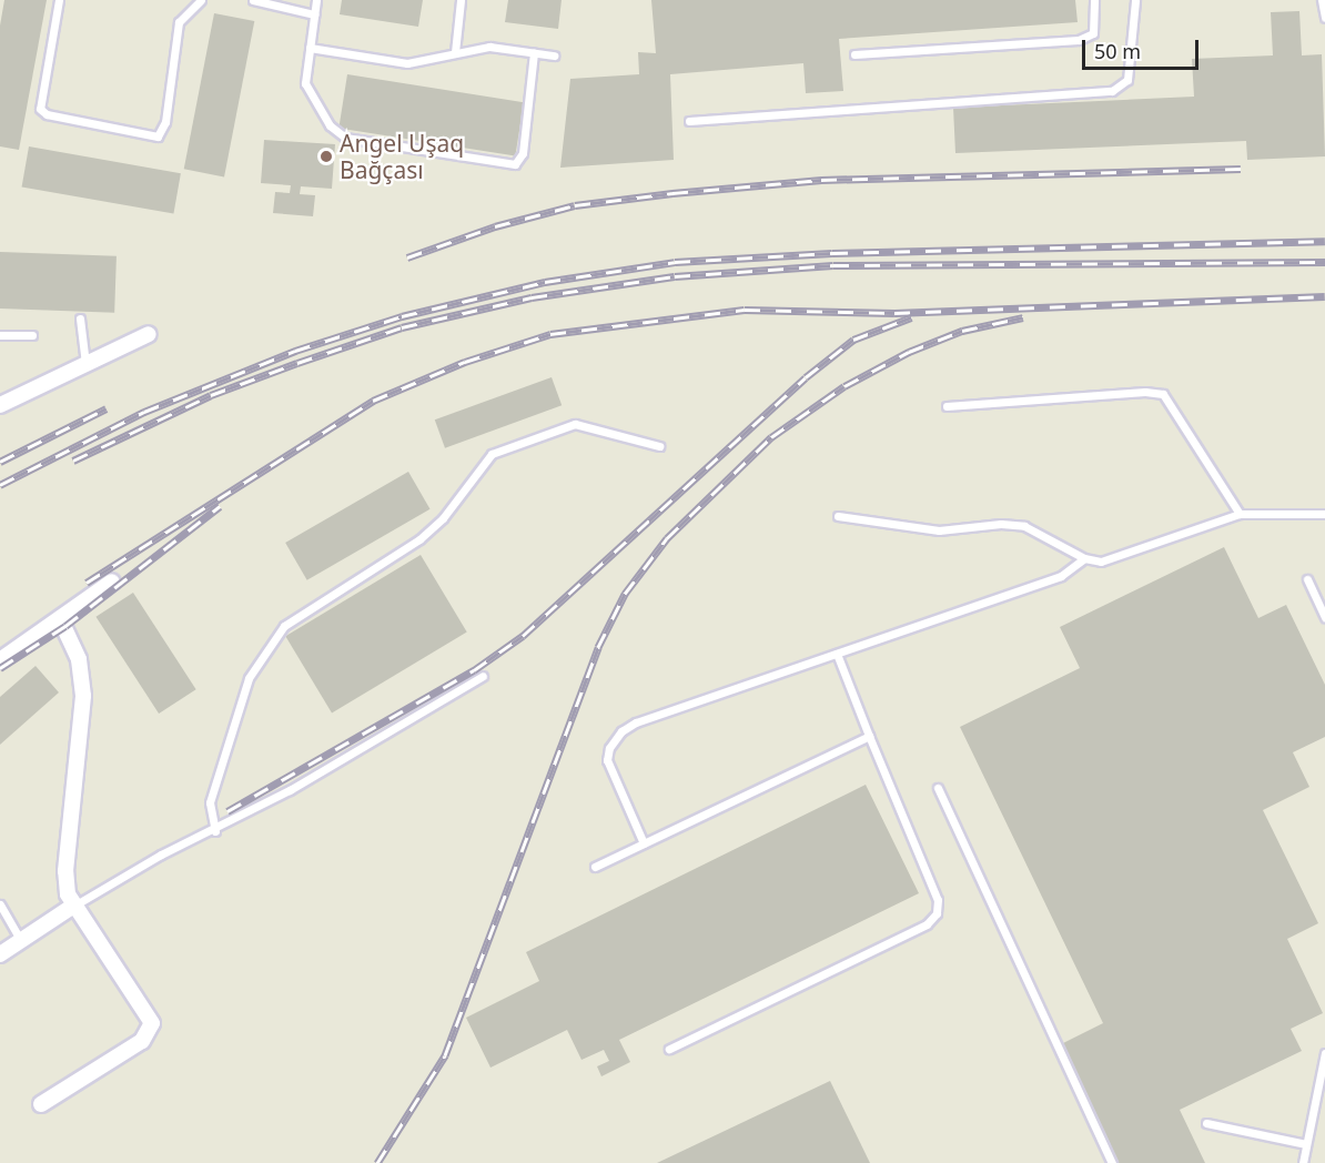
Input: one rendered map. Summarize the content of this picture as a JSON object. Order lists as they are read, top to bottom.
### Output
{
  "places": ["Angel Uşaq Bağçası"],
  "scale_bar": "50 m"
}
